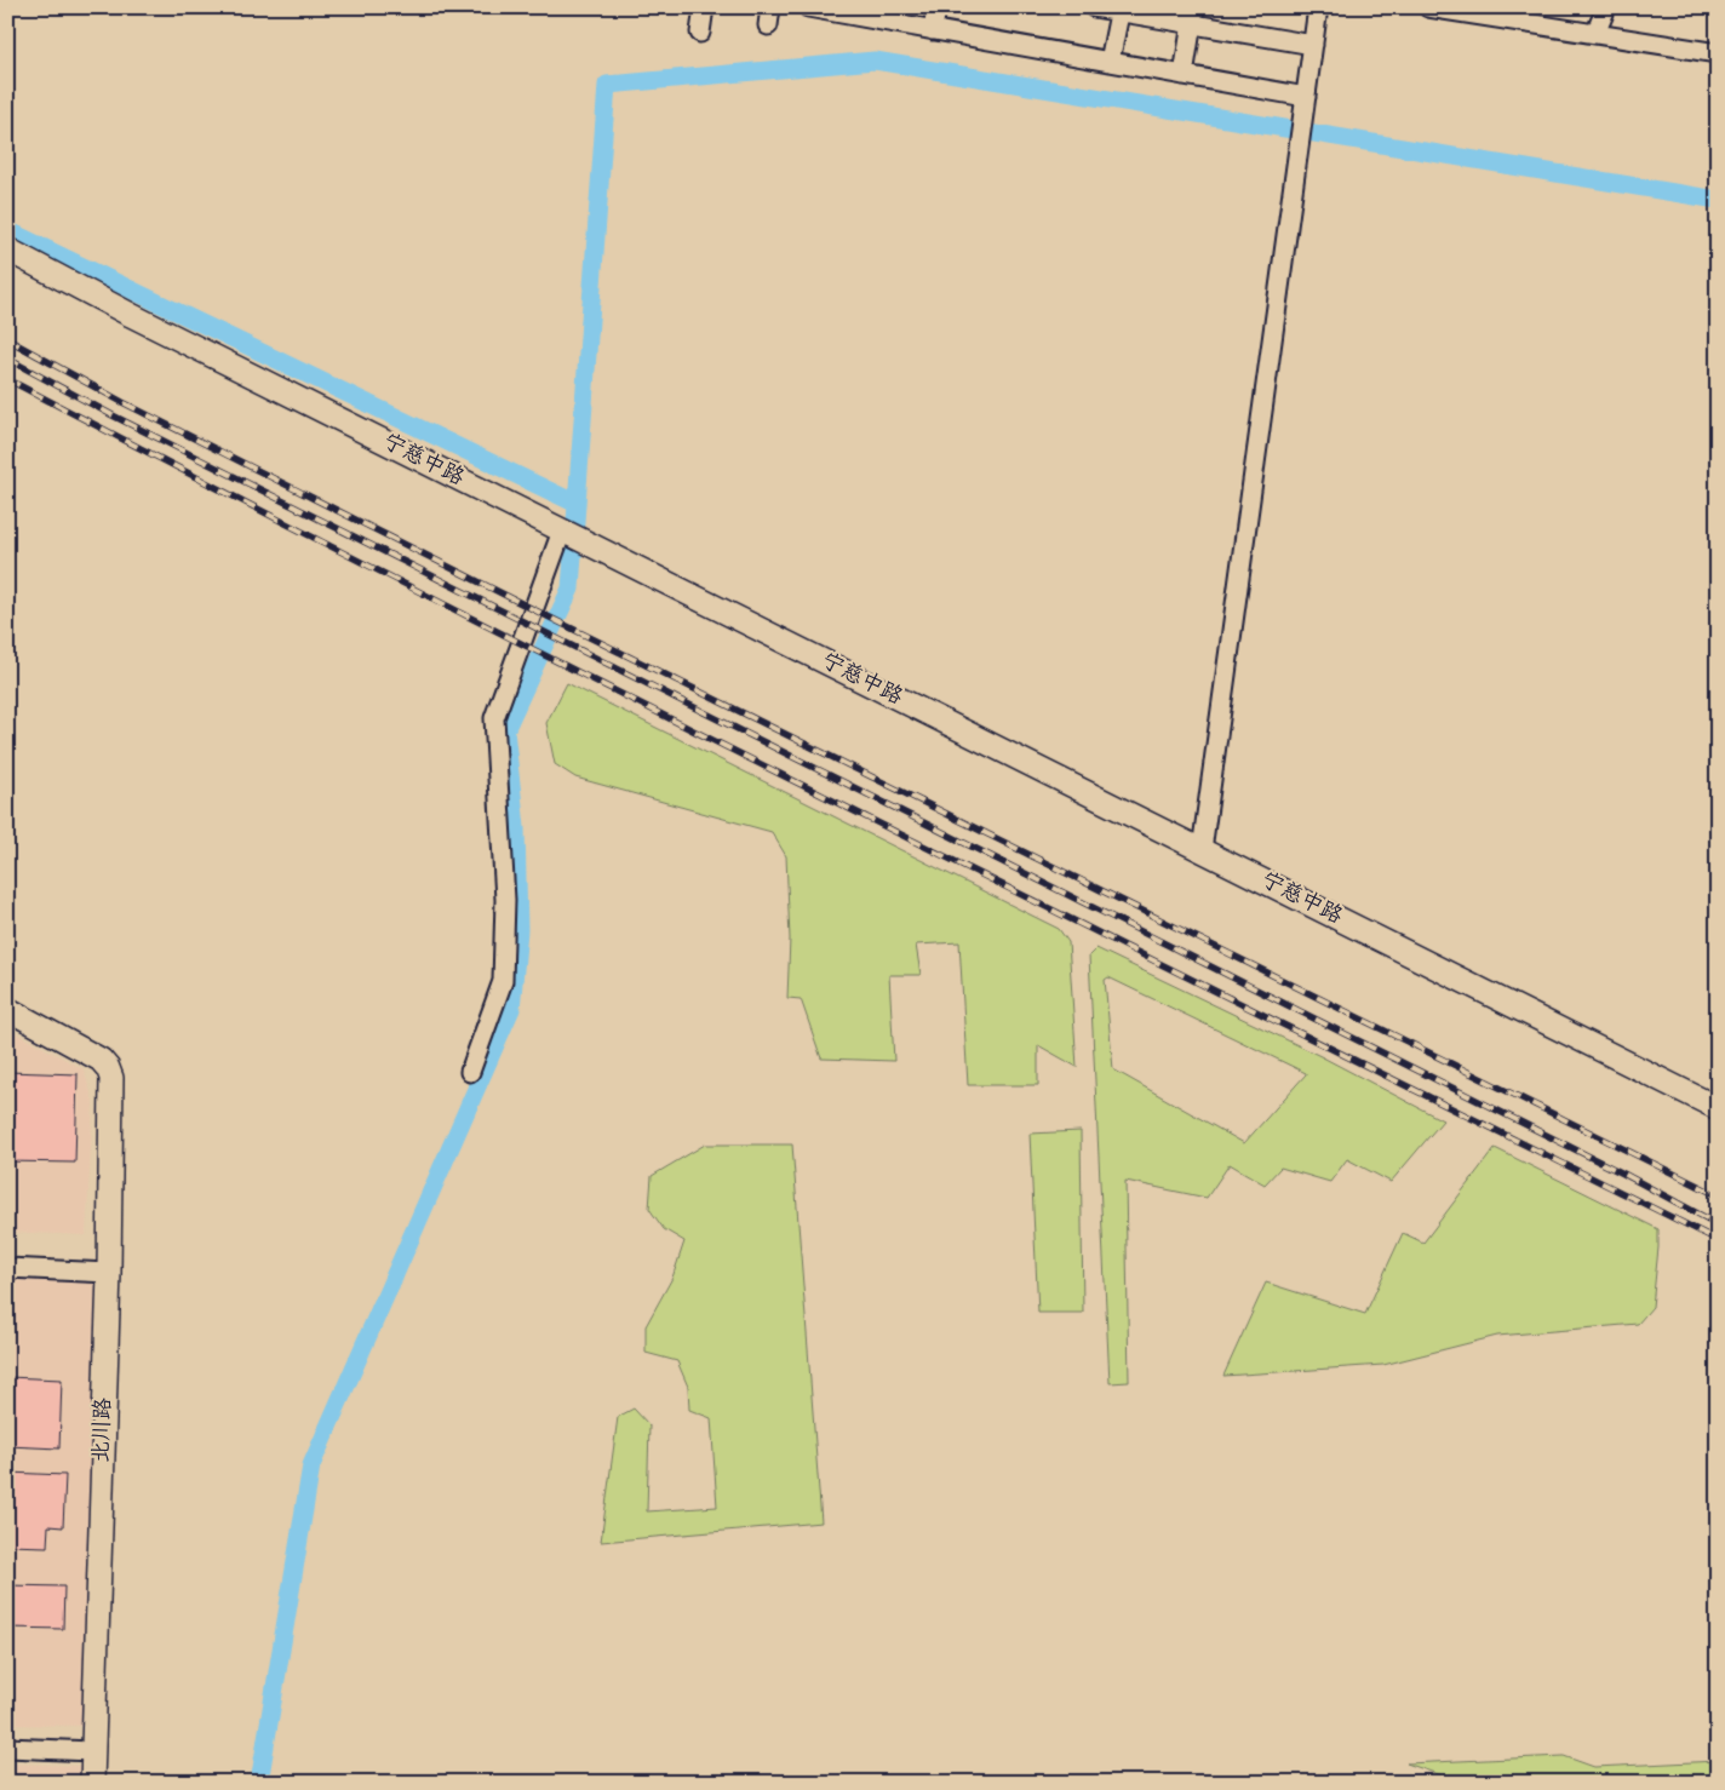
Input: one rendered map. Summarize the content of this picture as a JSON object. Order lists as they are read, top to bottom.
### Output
{
  "streets": {
    "main road": ["宁慈中路", "北川路"]
  }
}
